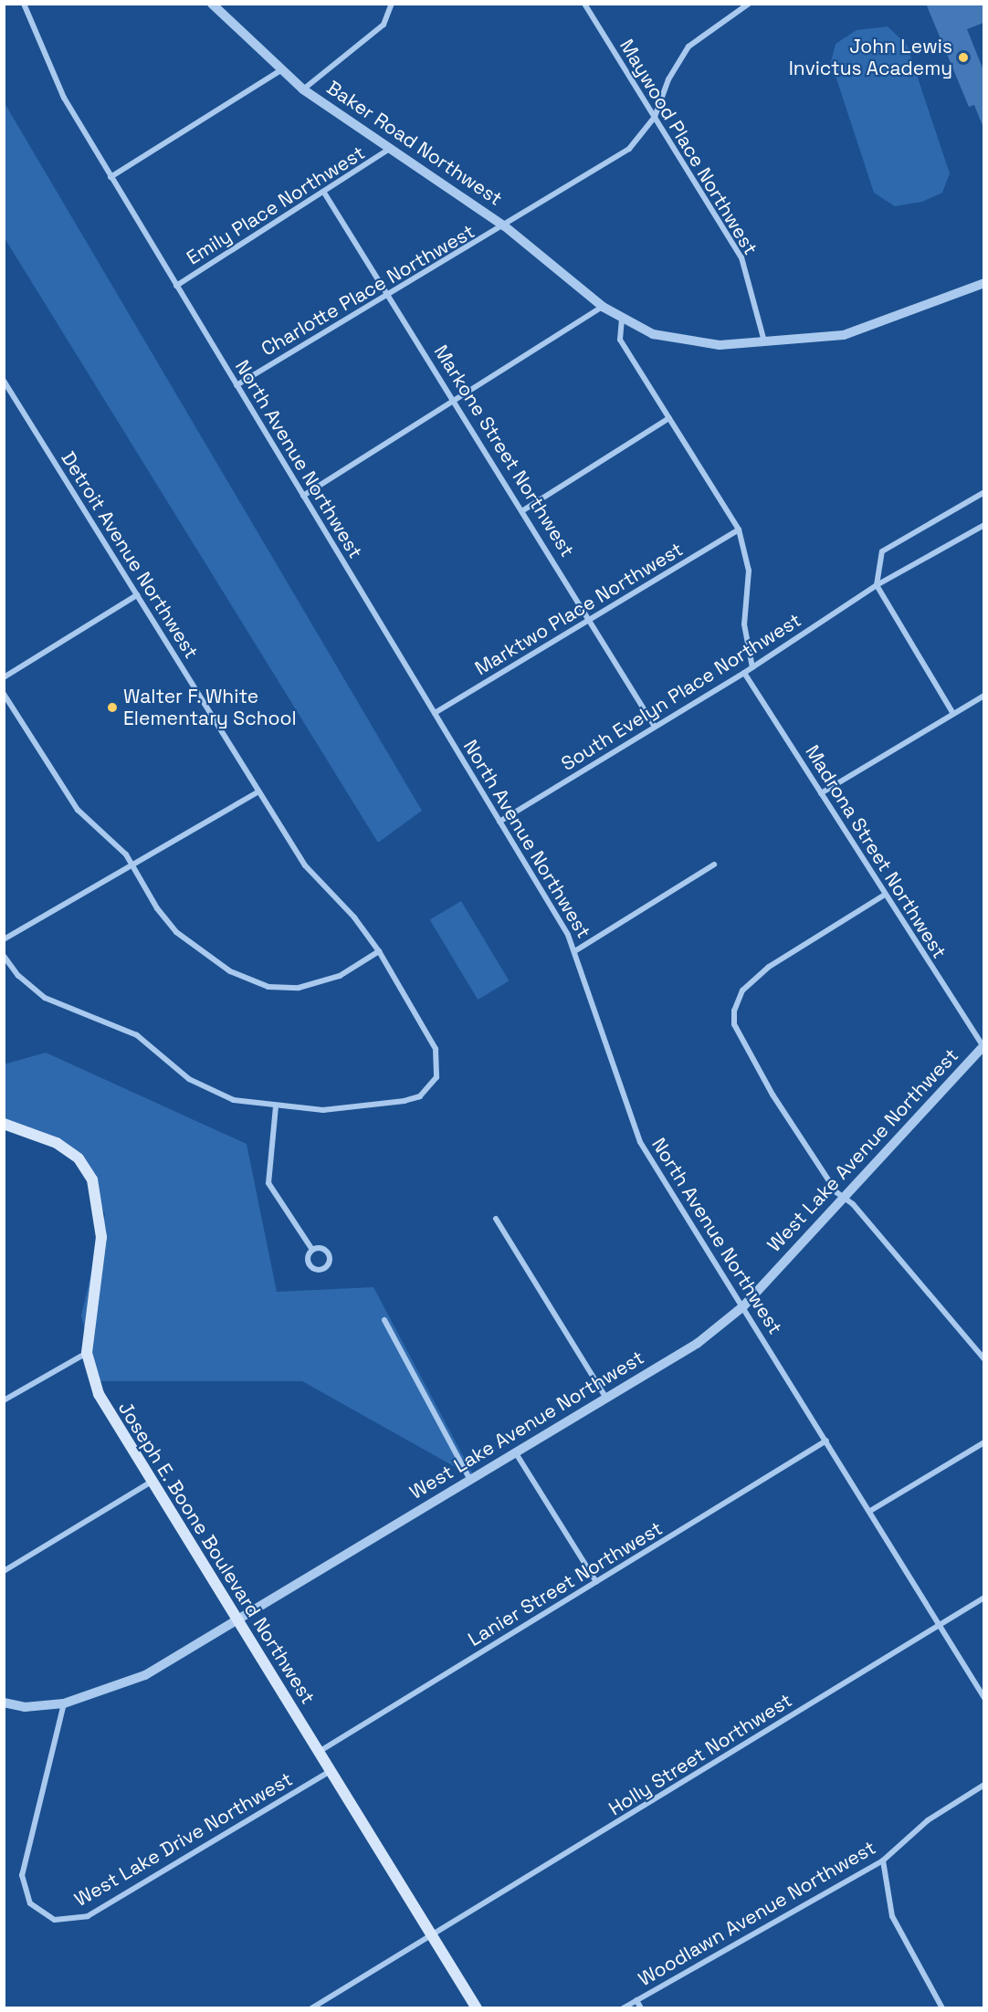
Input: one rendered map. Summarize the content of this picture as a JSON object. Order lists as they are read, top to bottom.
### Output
{
  "streets": {
    "main road": ["Joseph E. Boone Boulevard Northwest"],
    "street": [
      "Baker Road Northwest",
      "Maywood Place Northwest",
      "Emily Place Northwest",
      "Charlotte Place Northwest",
      "Markone Street Northwest",
      "North Avenue Northwest",
      "Detroit Avenue Northwest",
      "Marktwo Place Northwest",
      "South Evelyn Place Northwest",
      "Madrona Street Northwest",
      "West Lake Avenue Northwest",
      "Lanier Street Northwest",
      "Holly Street Northwest",
      "West Lake Drive Northwest",
      "Woodlawn Avenue Northwest"
    ]
  },
  "crossings": [
    ["Baker Road Northwest", "Maywood Place Northwest"],
    ["Baker Road Northwest", "Emily Place Northwest"],
    ["Baker Road Northwest", "Charlotte Place Northwest"],
    ["Maywood Place Northwest", "Charlotte Place Northwest"],
    ["Emily Place Northwest", "Markone Street Northwest"],
    ["Emily Place Northwest", "North Avenue Northwest"],
    ["Charlotte Place Northwest", "Markone Street Northwest"],
    ["Charlotte Place Northwest", "North Avenue Northwest"],
    ["Markone Street Northwest", "Marktwo Place Northwest"],
    ["Markone Street Northwest", "South Evelyn Place Northwest"],
    ["North Avenue Northwest", "Marktwo Place Northwest"],
    ["North Avenue Northwest", "South Evelyn Place Northwest"],
    ["North Avenue Northwest", "West Lake Avenue Northwest"],
    ["North Avenue Northwest", "Lanier Street Northwest"],
    ["North Avenue Northwest", "Holly Street Northwest"],
    ["South Evelyn Place Northwest", "Madrona Street Northwest"],
    ["Madrona Street Northwest", "West Lake Avenue Northwest"],
    ["West Lake Avenue Northwest", "Joseph E. Boone Boulevard Northwest"],
    ["West Lake Avenue Northwest", "West Lake Drive Northwest"],
    ["Joseph E. Boone Boulevard Northwest", "Lanier Street Northwest"],
    ["Joseph E. Boone Boulevard Northwest", "Holly Street Northwest"],
    ["Joseph E. Boone Boulevard Northwest", "West Lake Drive Northwest"]
  ],
  "places": ["John Lewis Invictus Academy", "Walter F. White Elementary School"]
}
